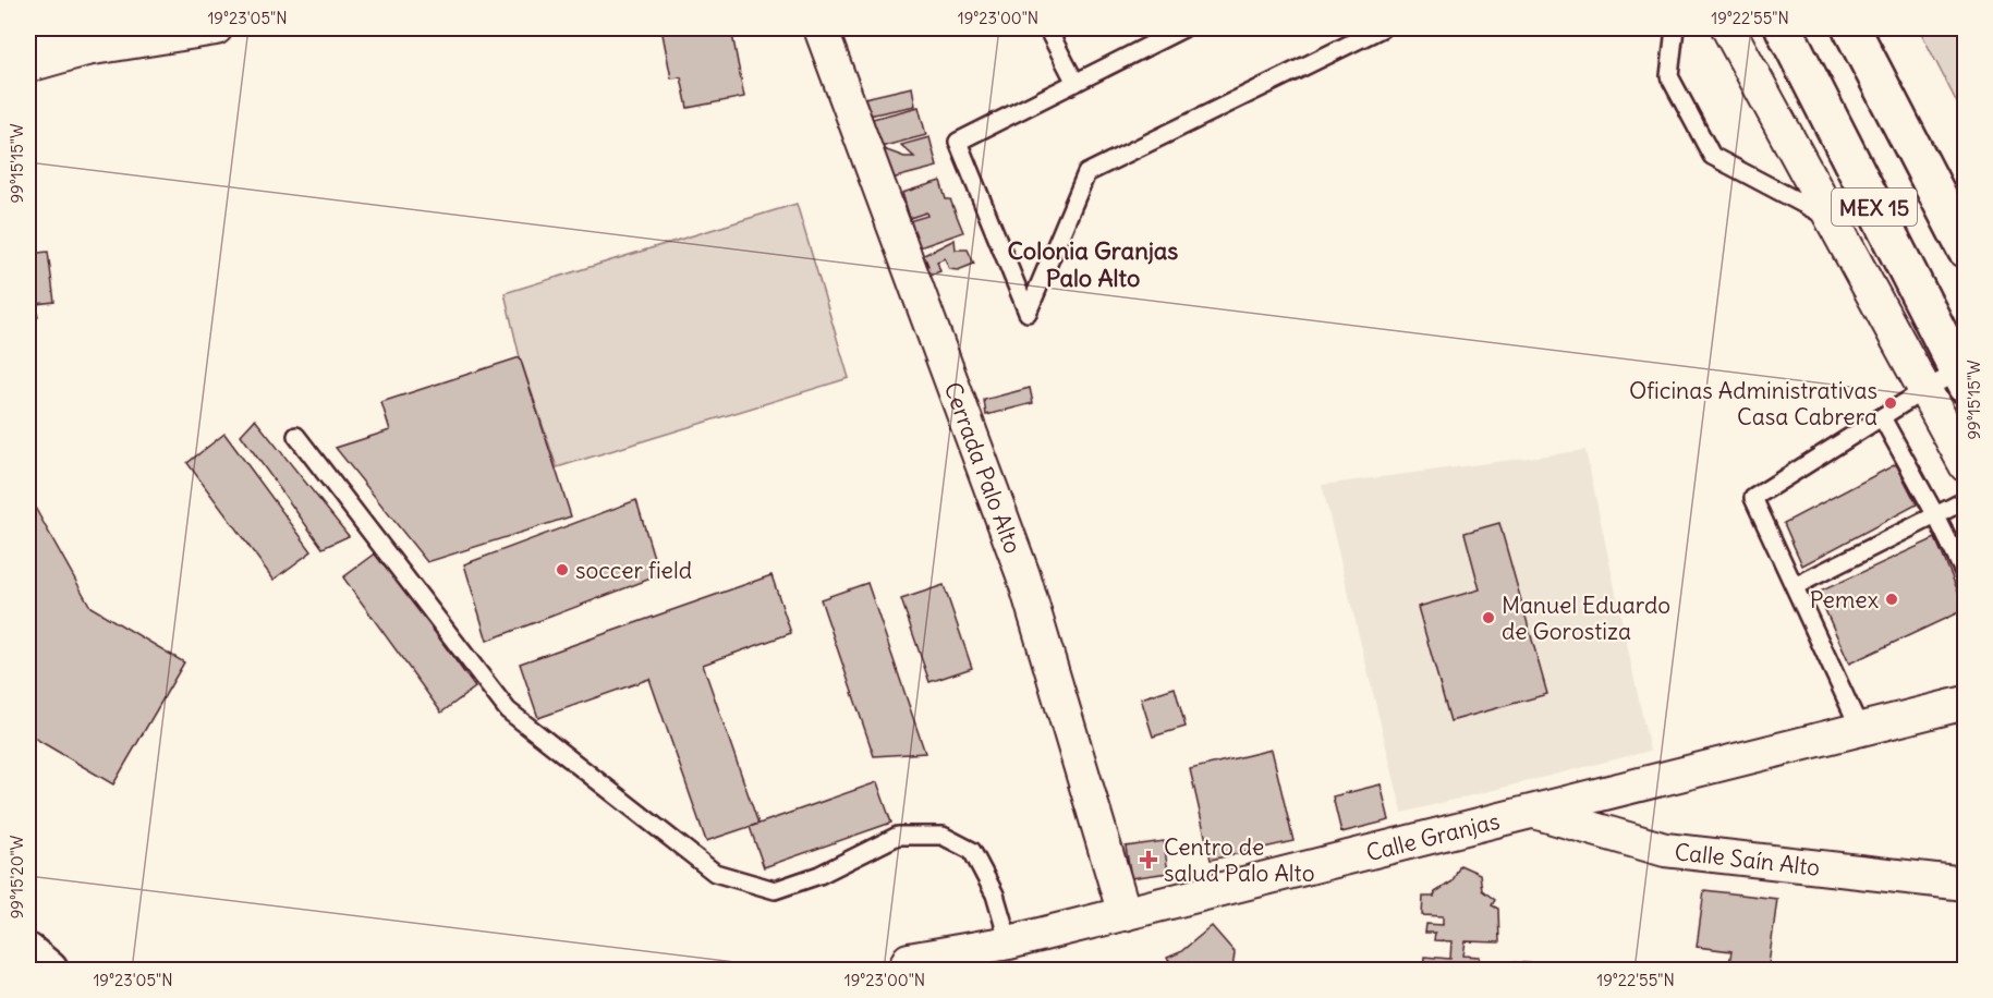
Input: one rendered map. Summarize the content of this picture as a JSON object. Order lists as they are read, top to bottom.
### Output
{
  "streets": {
    "main road": ["MEX 15"],
    "street": ["Cerrada Palo Alto", "Calle Granjas", "Calle Saín Alto"]
  },
  "crossings": [
    ["Cerrada Palo Alto", "Calle Granjas"],
    ["Calle Granjas", "Calle Saín Alto"]
  ],
  "districts": ["Colonia Granjas Palo Alto"],
  "places": {
    "other": [
      "Oficinas Administrativas Casa Cabrera",
      "soccer field",
      "Pemex",
      "Manuel Eduardo de Gorostiza"
    ],
    "health": ["Centro de salud Palo Alto"]
  },
  "coordinates": [
    "19°23'05\"N",
    "19°23'00\"N",
    "19°22'55\"N",
    "99°15'15\"W",
    "99°15'20\"W"
  ]
}
